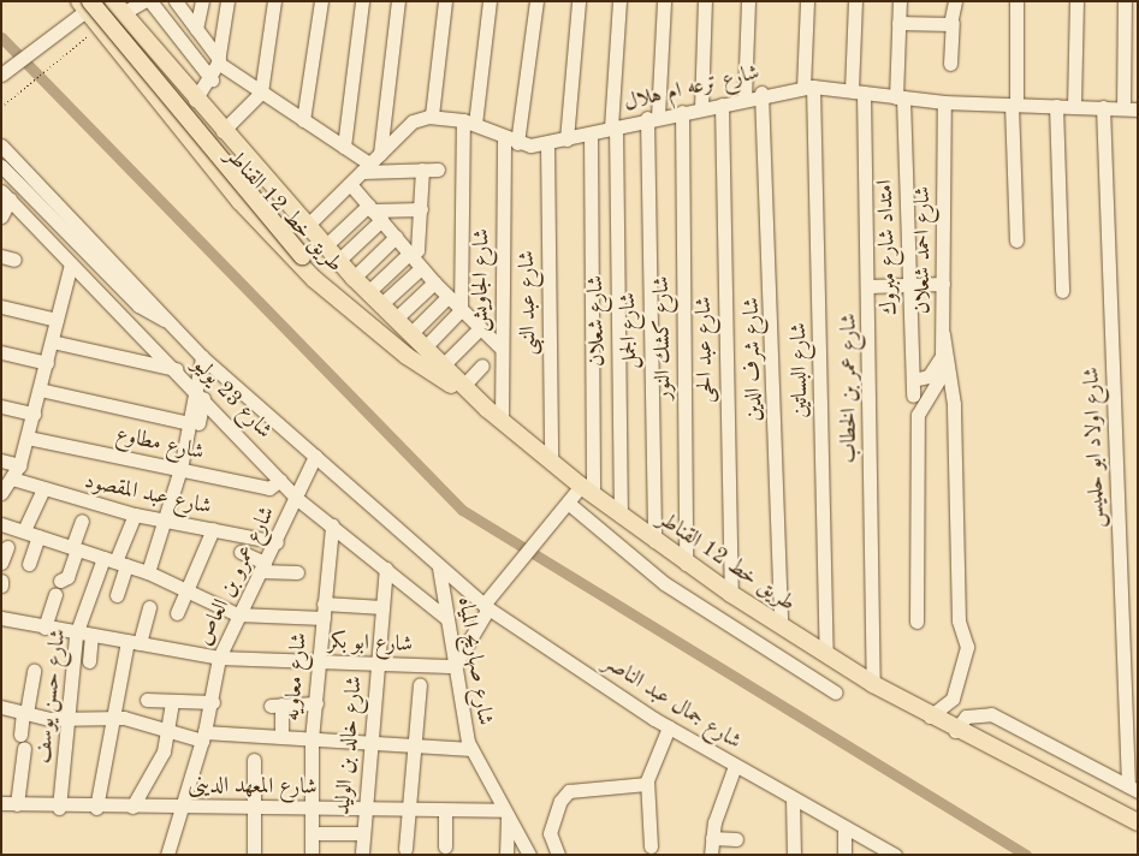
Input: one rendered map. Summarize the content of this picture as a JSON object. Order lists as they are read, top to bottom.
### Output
{
  "streets": {
    "main road": ["طريق خط 12 القناطر"],
    "street": [
      "شارع ترعه ام هلال",
      "امتداد شارع مبروك",
      "شارع احمد شعلان",
      "شارع الجاويش",
      "شارع عبد النبى",
      "شارع شعلان",
      "شارع الجمل",
      "شارع كشك النور",
      "شارع عبد الحى",
      "شارع شرف الدين",
      "شارع البساتين",
      "شارع عمر بن الخطاب",
      "شارع 23 يوليو",
      "شارع مطاوع",
      "شارع اولاد ابو حلميس",
      "شارع عبد المقصود",
      "شارع عمرو بن العاص",
      "شارع ابو بكر",
      "شارع صهاريج المياه",
      "شارع معاويه",
      "شارع حسن يوسف",
      "شارع جمال عبد الناصر",
      "شارع خالد بن الوليد",
      "شارع المعهد الدينى"
    ]
  },
  "crossings": [
    ["شارع ترعه ام هلال", "امتداد شارع مبروك"],
    ["شارع ترعه ام هلال", "شارع احمد شعلان"],
    ["شارع ترعه ام هلال", "شارع الجاويش"],
    ["شارع ترعه ام هلال", "شارع عبد النبى"],
    ["شارع ترعه ام هلال", "شارع شعلان"],
    ["شارع ترعه ام هلال", "شارع الجمل"],
    ["شارع ترعه ام هلال", "شارع كشك النور"],
    ["شارع ترعه ام هلال", "شارع عبد الحى"],
    ["شارع ترعه ام هلال", "شارع شرف الدين"],
    ["شارع ترعه ام هلال", "شارع البساتين"],
    ["شارع ترعه ام هلال", "شارع عمر بن الخطاب"],
    ["شارع ترعه ام هلال", "شارع اولاد ابو حلميس"],
    ["طريق خط 12 القناطر", "شارع الجاويش"],
    ["طريق خط 12 القناطر", "شارع عبد النبى"],
    ["طريق خط 12 القناطر", "شارع شعلان"],
    ["طريق خط 12 القناطر", "شارع الجمل"],
    ["طريق خط 12 القناطر", "شارع كشك النور"],
    ["طريق خط 12 القناطر", "شارع عبد الحى"],
    ["طريق خط 12 القناطر", "شارع شرف الدين"],
    ["طريق خط 12 القناطر", "شارع البساتين"],
    ["طريق خط 12 القناطر", "شارع عمر بن الخطاب"],
    ["امتداد شارع مبروك", "شارع احمد شعلان"],
    ["شارع 23 يوليو", "شارع مطاوع"],
    ["شارع 23 يوليو", "شارع عمرو بن العاص"],
    ["شارع 23 يوليو", "شارع صهاريج المياه"],
    ["شارع 23 يوليو", "شارع معاويه"],
    ["شارع 23 يوليو", "شارع جمال عبد الناصر"],
    ["شارع 23 يوليو", "شارع خالد بن الوليد"],
    ["شارع عبد المقصود", "شارع عمرو بن العاص"],
    ["شارع عمرو بن العاص", "شارع ابو بكر"],
    ["شارع عمرو بن العاص", "شارع المعهد الدينى"],
    ["شارع ابو بكر", "شارع صهاريج المياه"],
    ["شارع ابو بكر", "شارع معاويه"],
    ["شارع ابو بكر", "شارع حسن يوسف"],
    ["شارع ابو بكر", "شارع خالد بن الوليد"],
    ["شارع صهاريج المياه", "شارع جمال عبد الناصر"],
    ["شارع صهاريج المياه", "شارع المعهد الدينى"],
    ["شارع معاويه", "شارع المعهد الدينى"],
    ["شارع حسن يوسف", "شارع المعهد الدينى"],
    ["شارع خالد بن الوليد", "شارع المعهد الدينى"]
  ]
}
